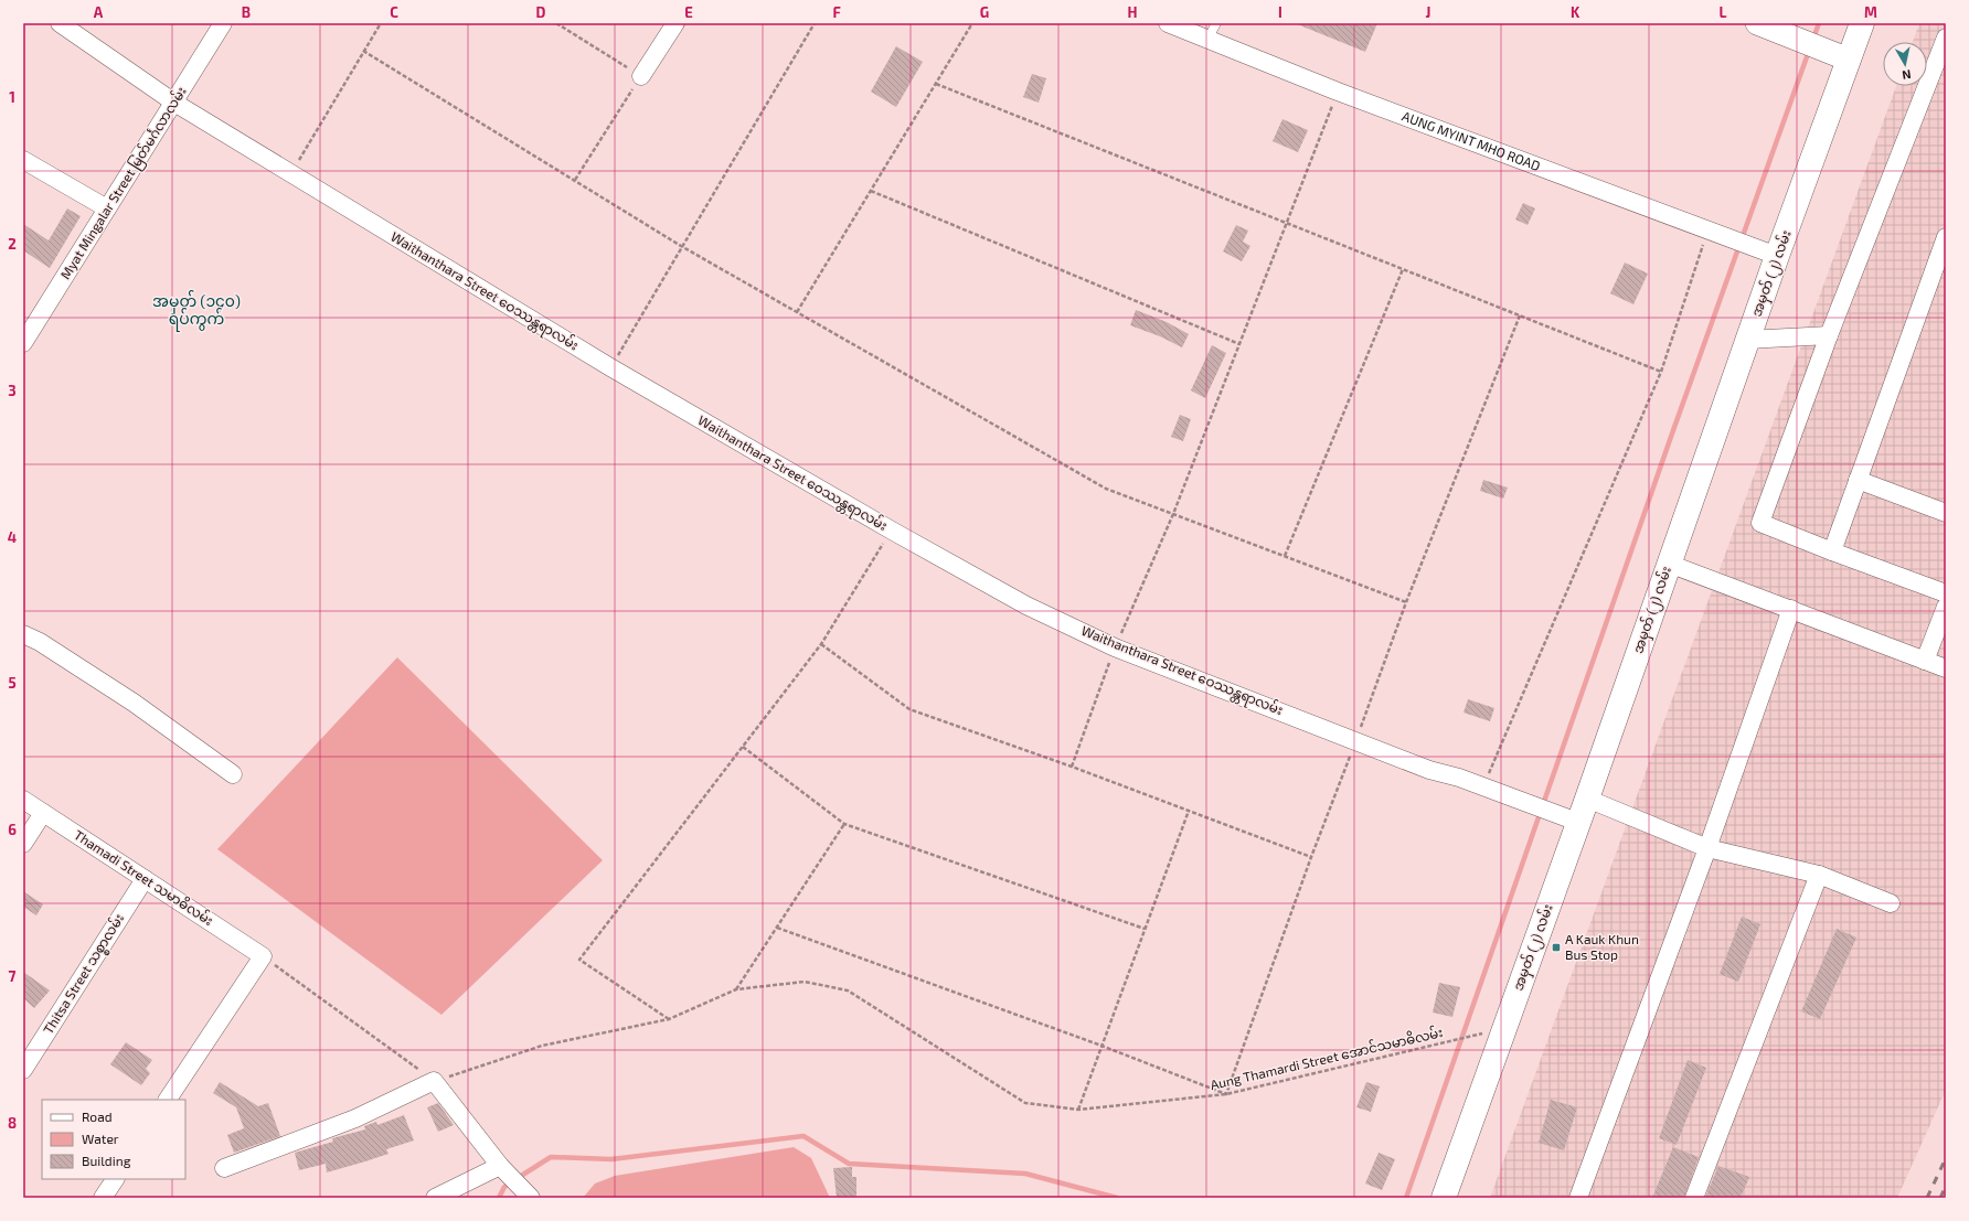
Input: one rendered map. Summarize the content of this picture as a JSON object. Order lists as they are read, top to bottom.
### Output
{
  "streets": {
    "main road": ["အမှတ် (၂) လမ်း"],
    "street": [
      "AUNG MYINT MHO ROAD",
      "Myat Mingalar Street မြတ်မင်္ဂလာလမ်း",
      "Waithanthara Street ဝေဿန္တရာလမ်း",
      "Thamadi Street သမာဓိလမ်း",
      "Thitsa Street သစ္စာလမ်း"
    ],
    "path": ["Aung Thamardi Street အောင်သမာဓိလမ်း"]
  },
  "crossings": [
    ["AUNG MYINT MHO ROAD", "အမှတ် (၂) လမ်း"],
    ["Myat Mingalar Street မြတ်မင်္ဂလာလမ်း", "Waithanthara Street ဝေဿန္တရာလမ်း"],
    ["အမှတ် (၂) လမ်း", "Waithanthara Street ဝေဿန္တရာလမ်း"],
    ["အမှတ် (၂) လမ်း", "Aung Thamardi Street အောင်သမာဓိလမ်း"],
    ["Thamadi Street သမာဓိလမ်း", "Thitsa Street သစ္စာလမ်း"]
  ],
  "districts": ["အမှတ် (၁၄၀) ရပ်ကွက်"],
  "places": {
    "transit": ["A Kauk Khun Bus Stop"]
  },
  "legend": ["Road", "Water", "Building"],
  "north": "bottom",
  "grid": {
    "columns": [
      "A",
      "B",
      "C",
      "D",
      "E",
      "F",
      "G",
      "H",
      "I",
      "J",
      "K",
      "L",
      "M"
    ],
    "rows": [
      "1",
      "2",
      "3",
      "4",
      "5",
      "6",
      "7",
      "8"
    ]
  }
}
